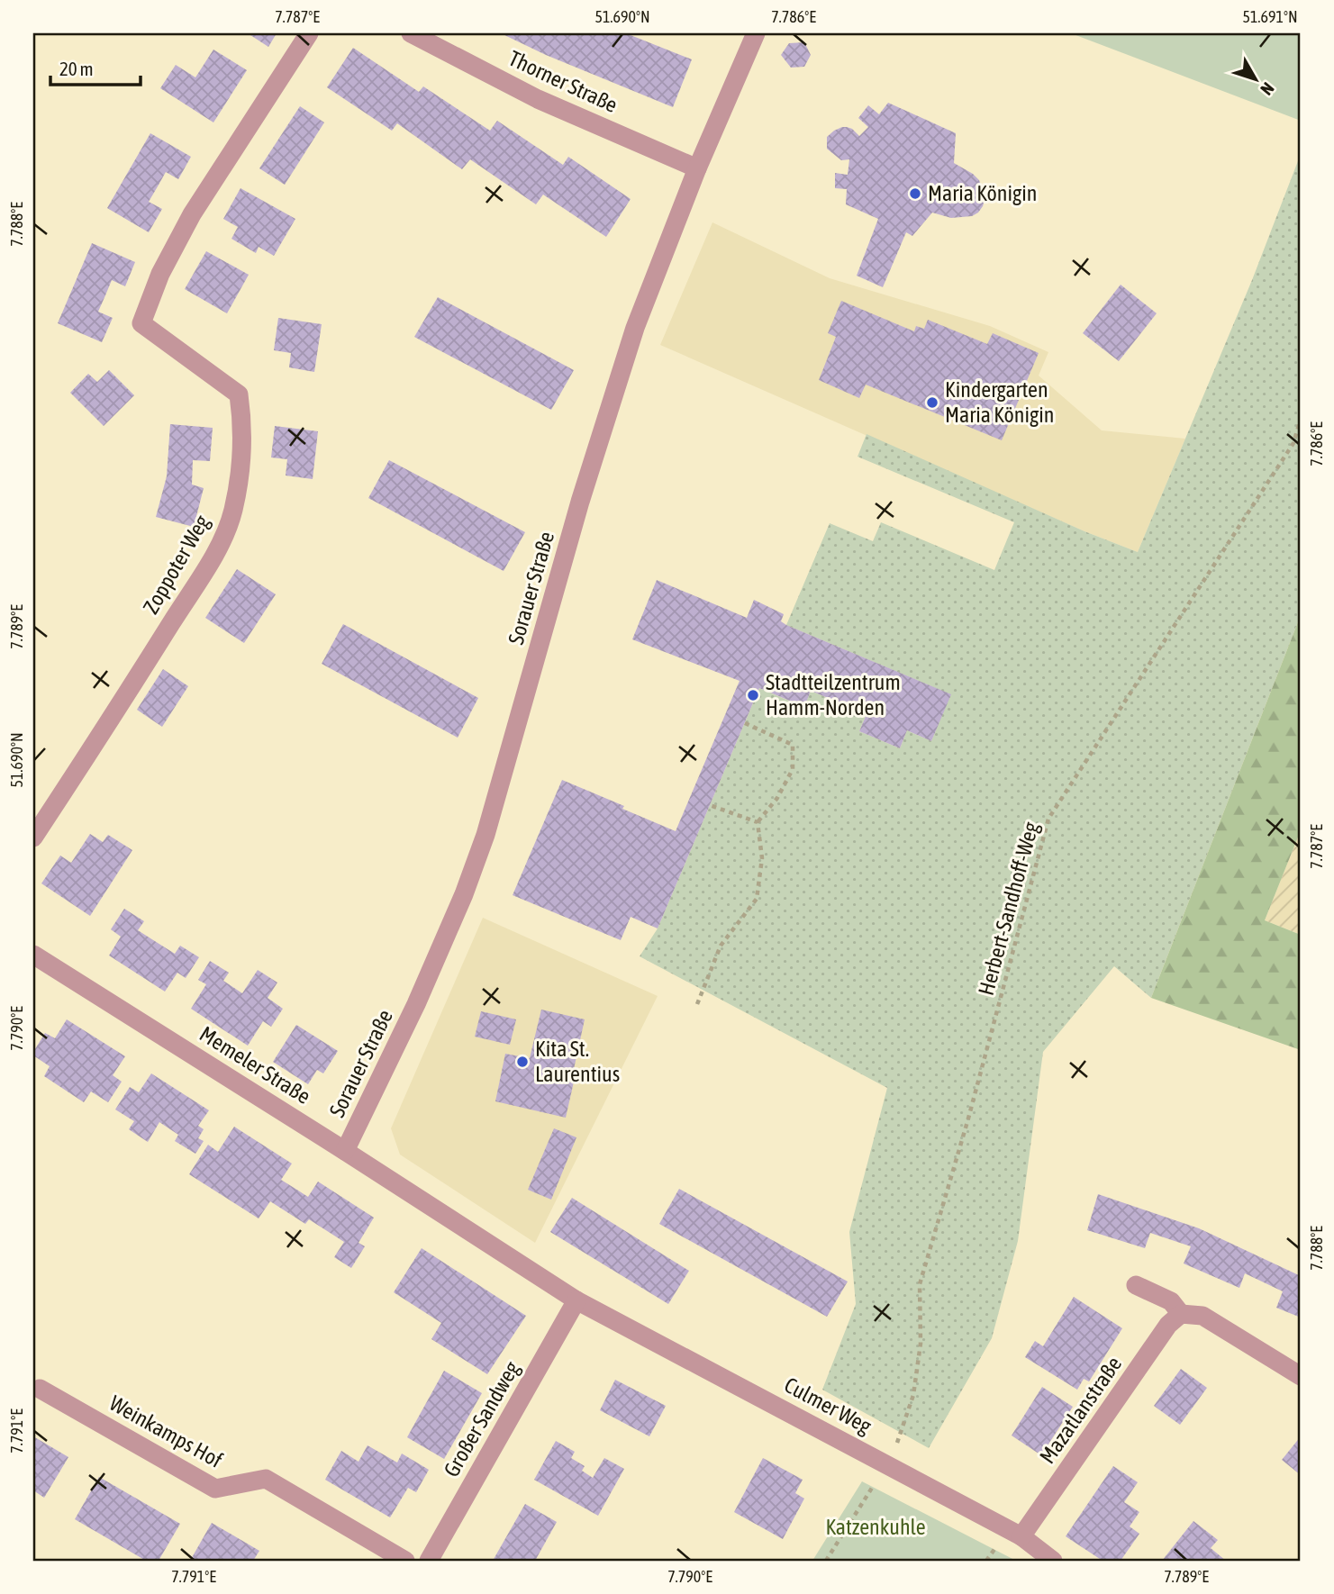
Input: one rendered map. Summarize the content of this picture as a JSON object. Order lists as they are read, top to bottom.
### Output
{
  "streets": {
    "street": [
      "Thorner Straße",
      "Zoppoter Weg",
      "Sorauer Straße",
      "Memeler Straße",
      "Culmer Weg",
      "Mazatlanstraße",
      "Großer Sandweg",
      "Weinkamps Hof"
    ],
    "path": ["Herbert-Sandhoff-Weg"]
  },
  "crossings": [
    ["Thorner Straße", "Sorauer Straße"],
    ["Sorauer Straße", "Memeler Straße"],
    ["Herbert-Sandhoff-Weg", "Culmer Weg"],
    ["Memeler Straße", "Culmer Weg"],
    ["Memeler Straße", "Großer Sandweg"],
    ["Culmer Weg", "Mazatlanstraße"],
    ["Culmer Weg", "Großer Sandweg"]
  ],
  "parks": ["Katzenkuhle"],
  "places": [
    "Maria Königin",
    "Kindergarten Maria Königin",
    "Stadtteilzentrum Hamm-Norden",
    "Kita St. Laurentius"
  ],
  "scale_bar": "20 m",
  "north": "bottom right",
  "coordinates": [
    "7.787°E",
    "51.690°N",
    "7.786°E",
    "51.691°N",
    "7.788°E",
    "7.789°E",
    "7.790°E",
    "7.791°E"
  ]
}
